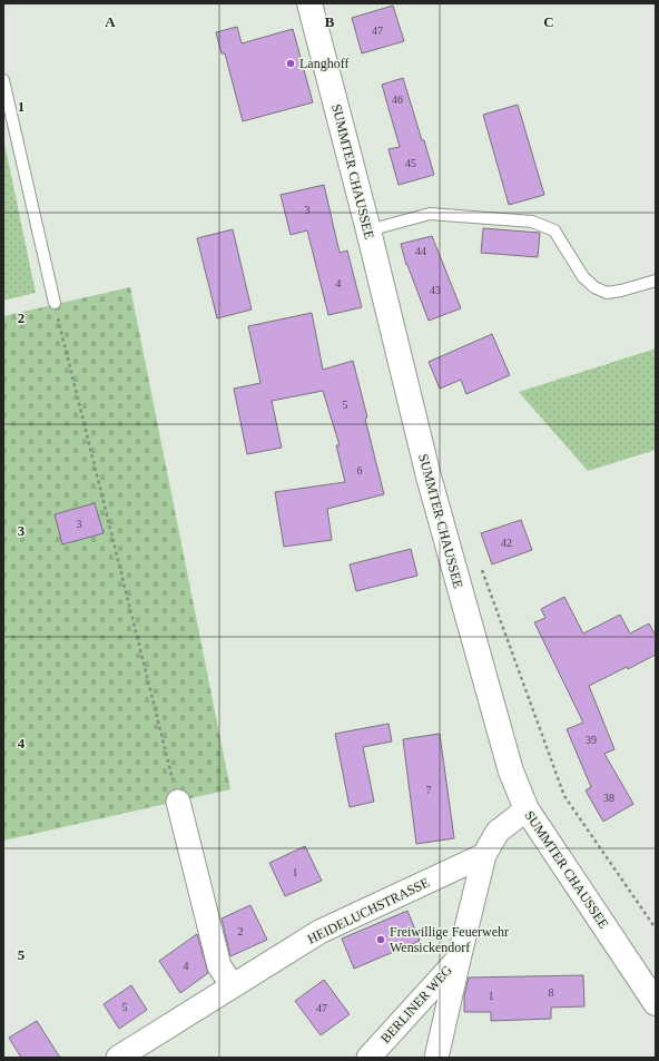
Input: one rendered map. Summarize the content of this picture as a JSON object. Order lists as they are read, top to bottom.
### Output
{
  "streets": {
    "main road": ["SUMMTER CHAUSSEE"],
    "street": ["HEIDELUCHSTRASSE", "BERLINER WEG"]
  },
  "crossings": [
    ["SUMMTER CHAUSSEE", "BERLINER WEG"],
    ["HEIDELUCHSTRASSE", "BERLINER WEG"]
  ],
  "places": ["Langhoff", "Freiwillige Feuerwehr Wensickendorf"],
  "house_numbers": [
    "47",
    "46",
    "45",
    "3",
    "44",
    "4",
    "43",
    "5",
    "6",
    "3",
    "42",
    "39",
    "7",
    "38",
    "1",
    "2",
    "4",
    "8",
    "1",
    "5",
    "47"
  ],
  "grid": {
    "columns": ["A", "B", "C"],
    "rows": [
      "1",
      "2",
      "3",
      "4",
      "5"
    ]
  }
}
